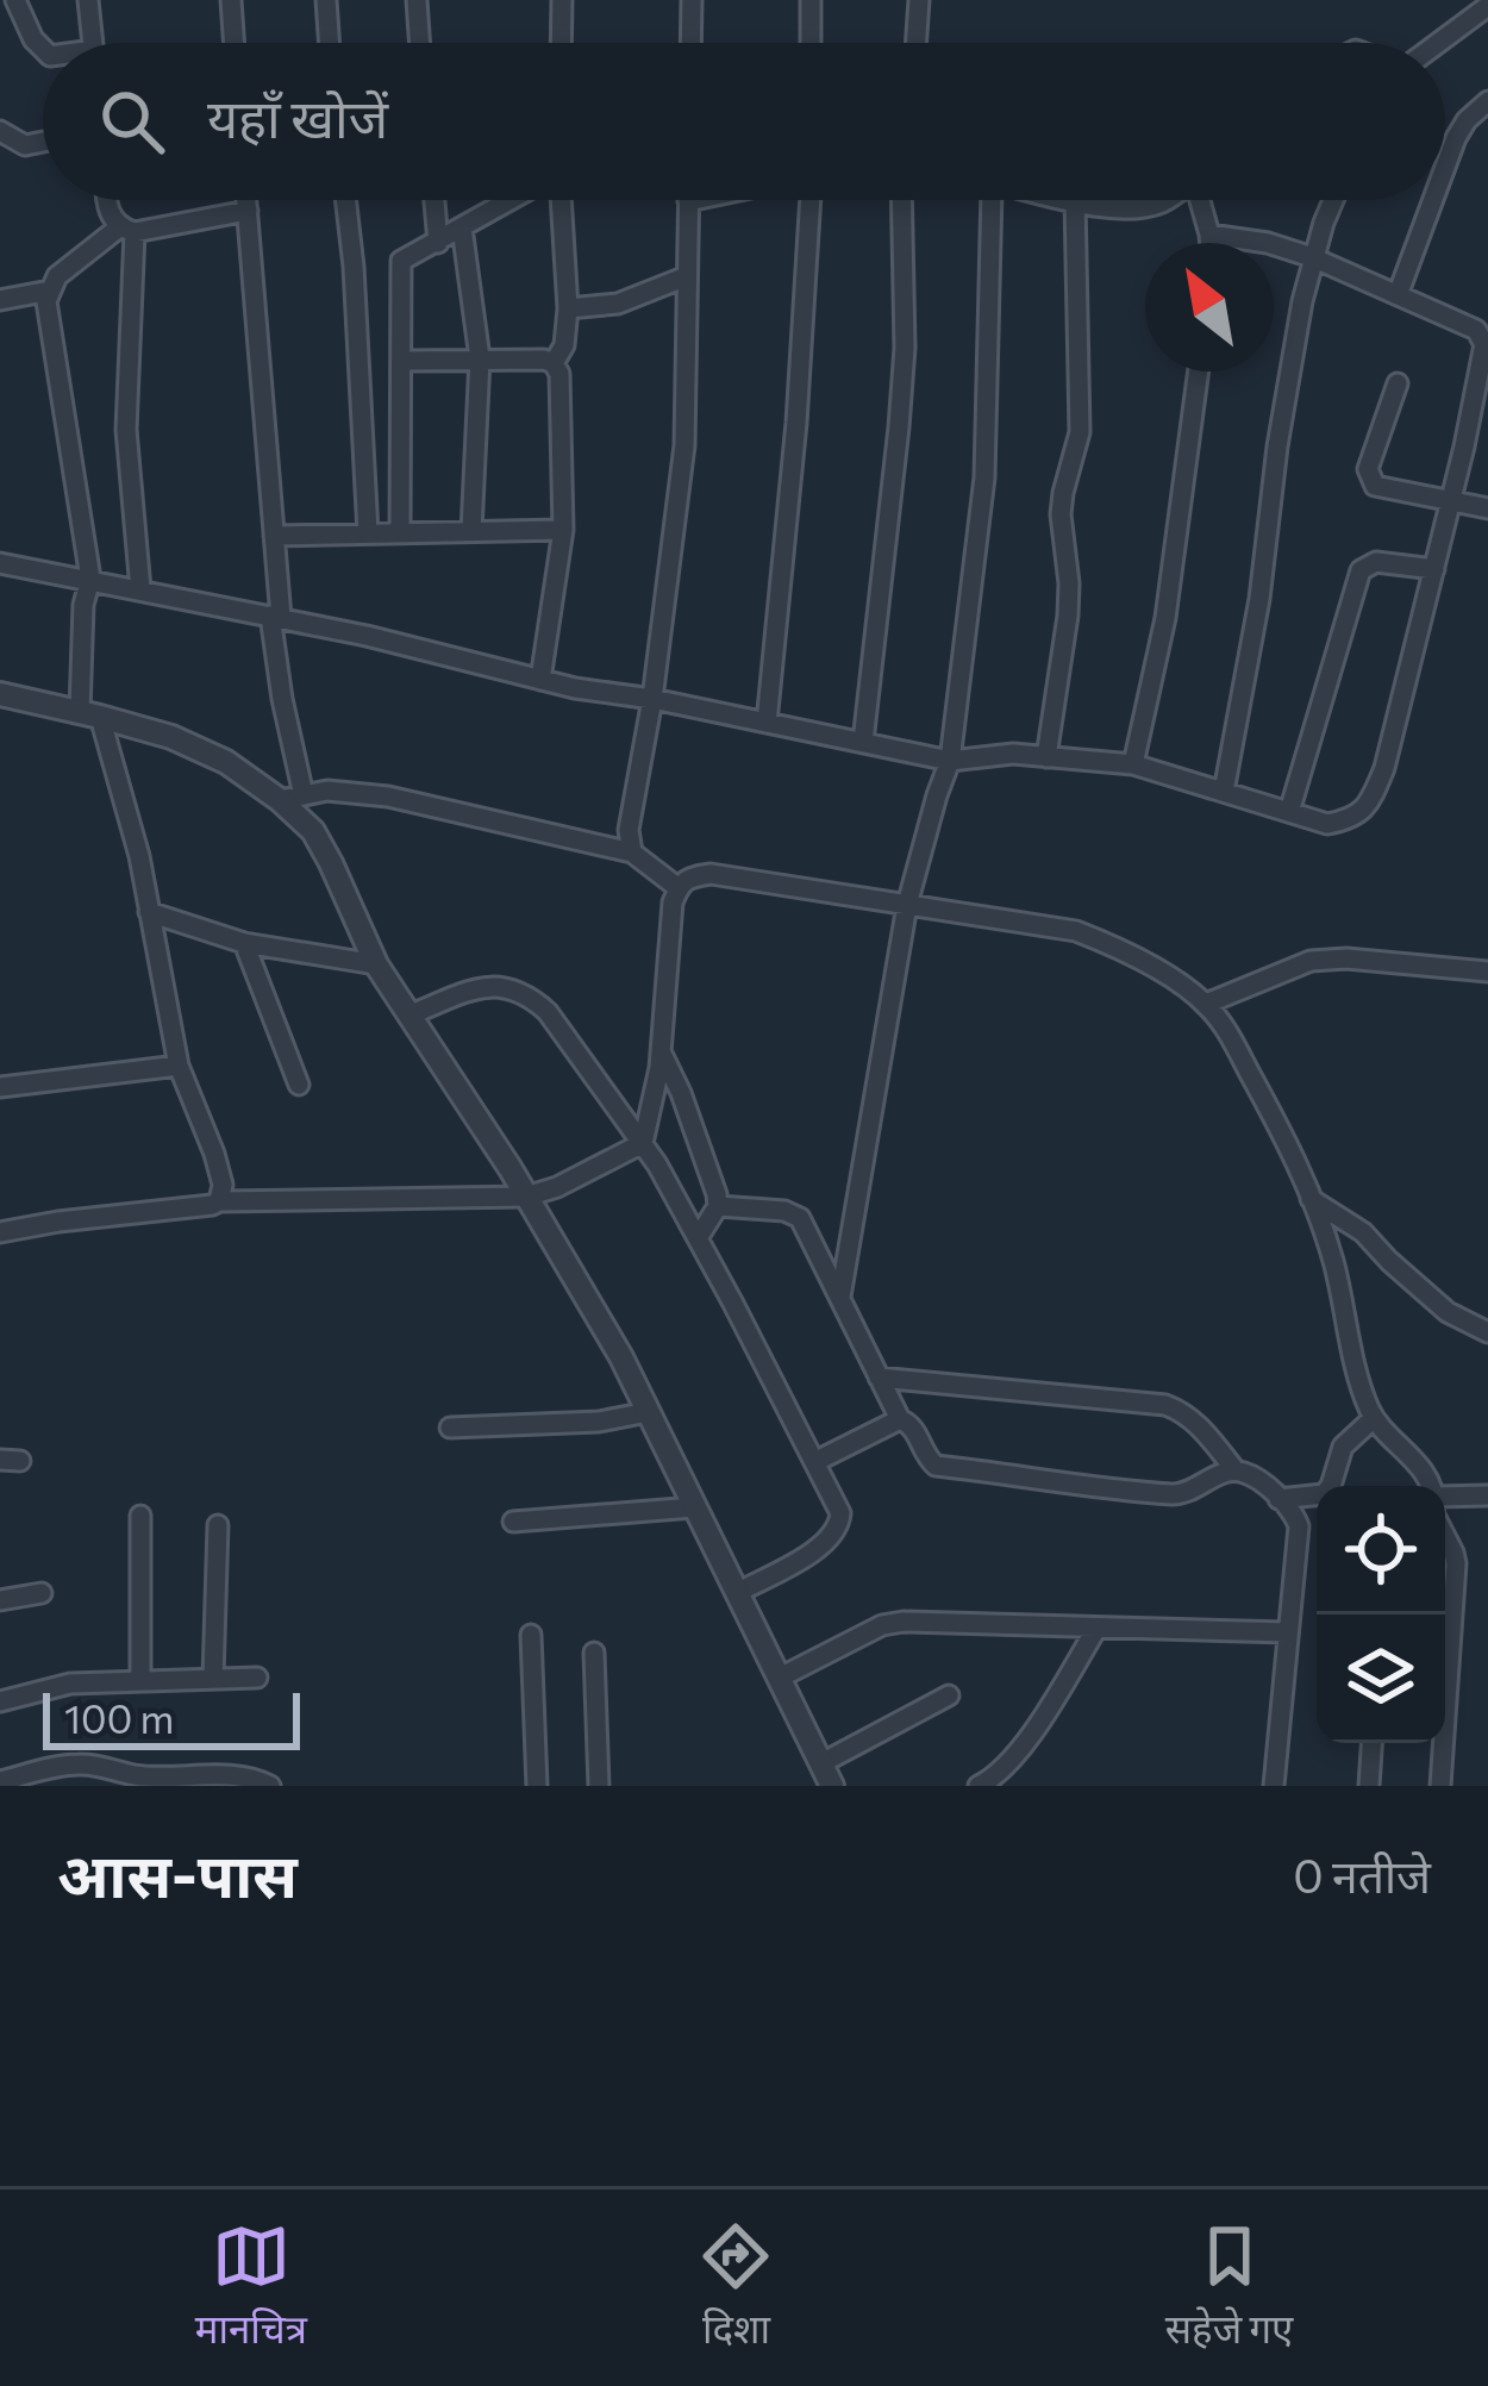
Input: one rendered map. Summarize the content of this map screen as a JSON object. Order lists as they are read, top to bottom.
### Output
{
  "scale_bar": "100 m",
  "north": "top left",
  "page": {
    "search": "यहाँ खोजें",
    "scale": "100 m",
    "heading": ["आस-पास", "0 नतीजे"],
    "nav": ["मानचित्र", "दिशा", "सहेजे गए"]
  }
}
